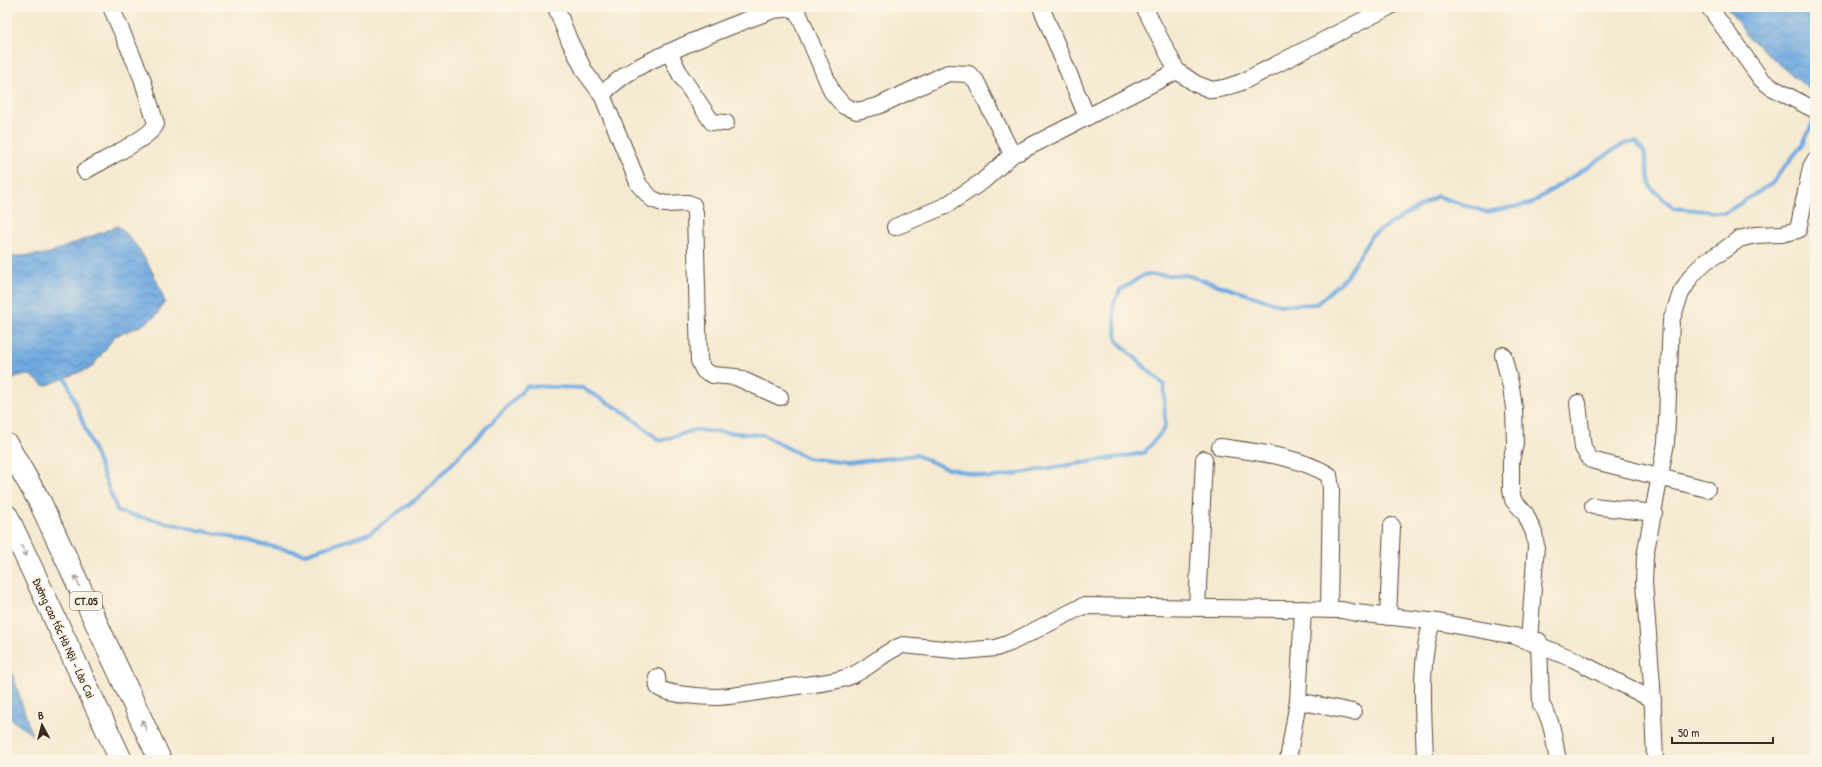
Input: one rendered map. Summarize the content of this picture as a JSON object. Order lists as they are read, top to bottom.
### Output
{
  "streets": {
    "highway": ["CT.05", "Đường cao tốc Hà Nội - Lào Cai"]
  },
  "scale_bar": "50 m",
  "north": "top"
}
